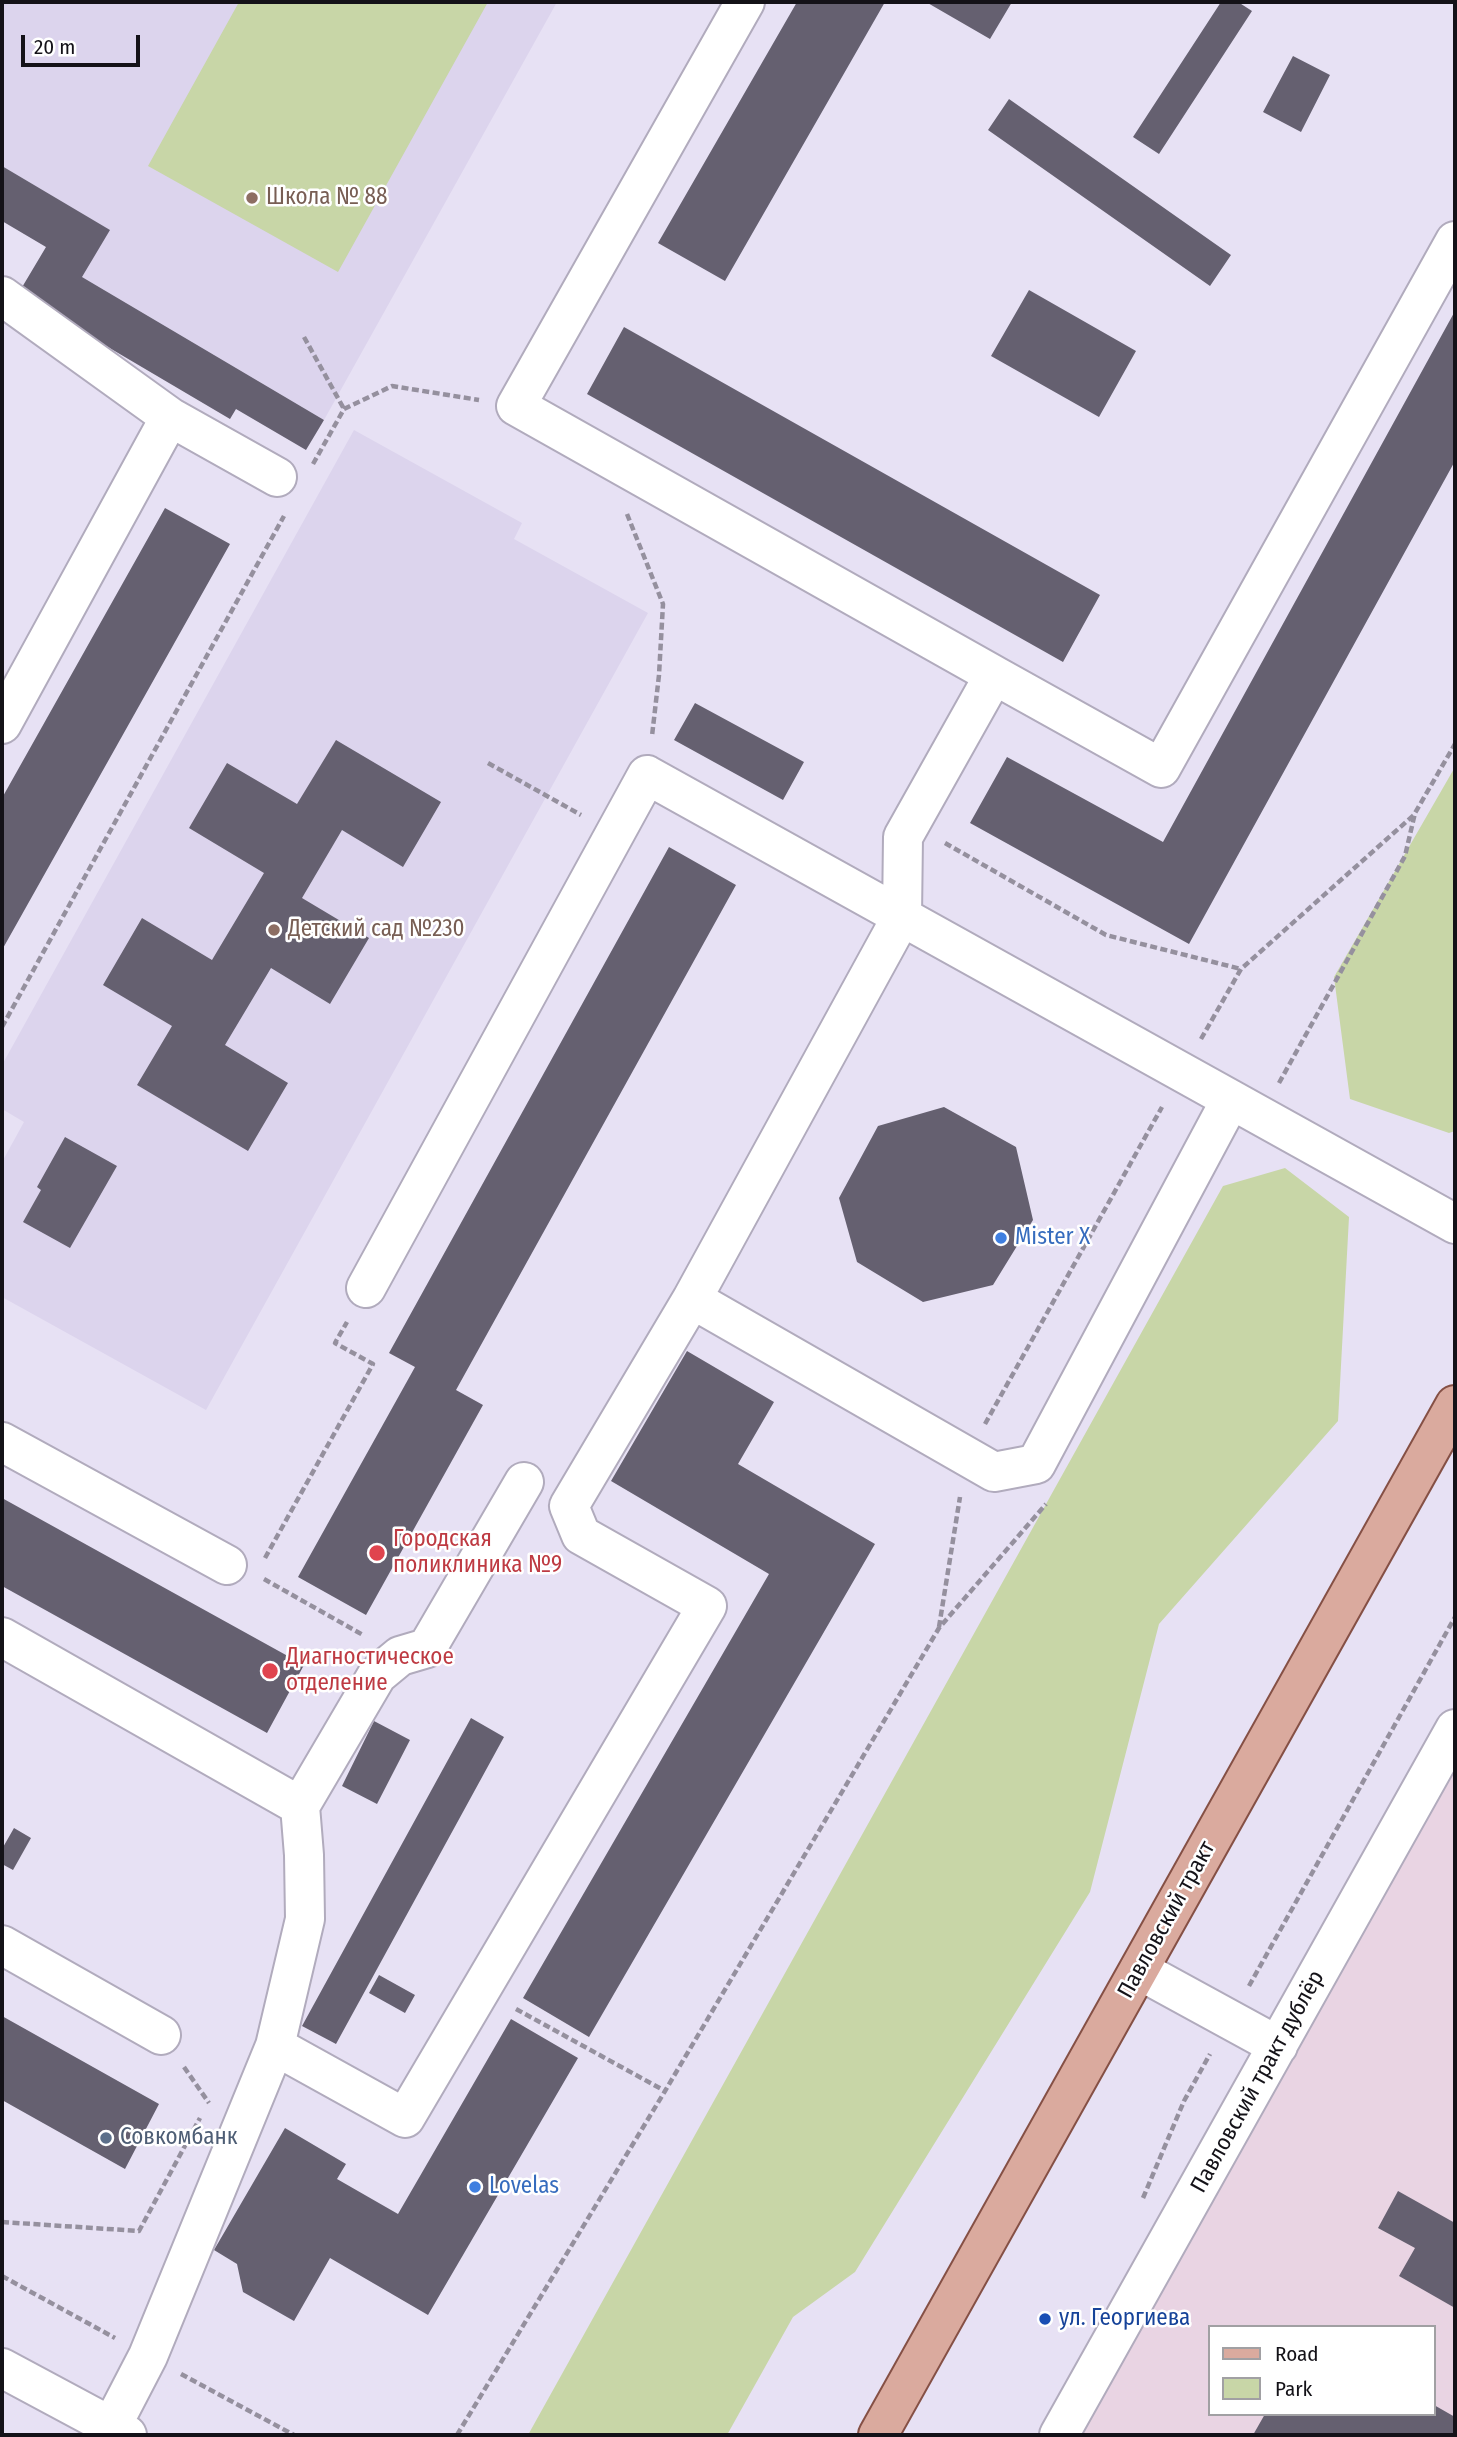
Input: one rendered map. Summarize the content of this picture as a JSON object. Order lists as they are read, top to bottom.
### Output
{
  "streets": {
    "main road": ["Павловский тракт"],
    "street": ["Павловский тракт дублёр"]
  },
  "places": [
    "Школа № 88",
    "Детский сад №230",
    "Mister X",
    "Городская поликлиника №9",
    "Диагностическое отделение",
    "Совкомбанк",
    "Lovelas",
    "ул. Георгиева"
  ],
  "legend": ["Road", "Park"],
  "scale_bar": "20 m"
}
